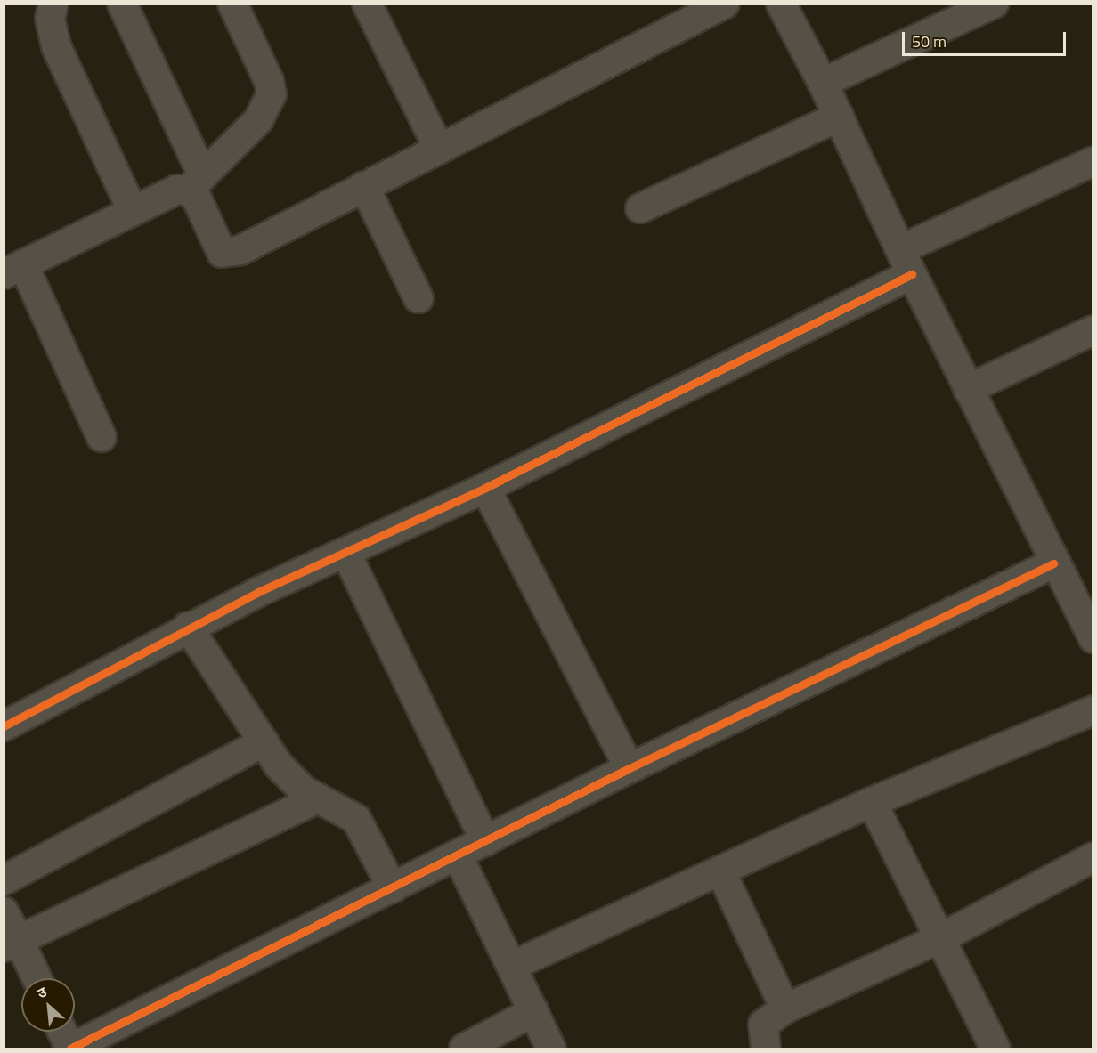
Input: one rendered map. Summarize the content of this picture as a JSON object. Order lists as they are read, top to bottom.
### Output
{
  "scale_bar": "50 m",
  "north": "top left"
}
